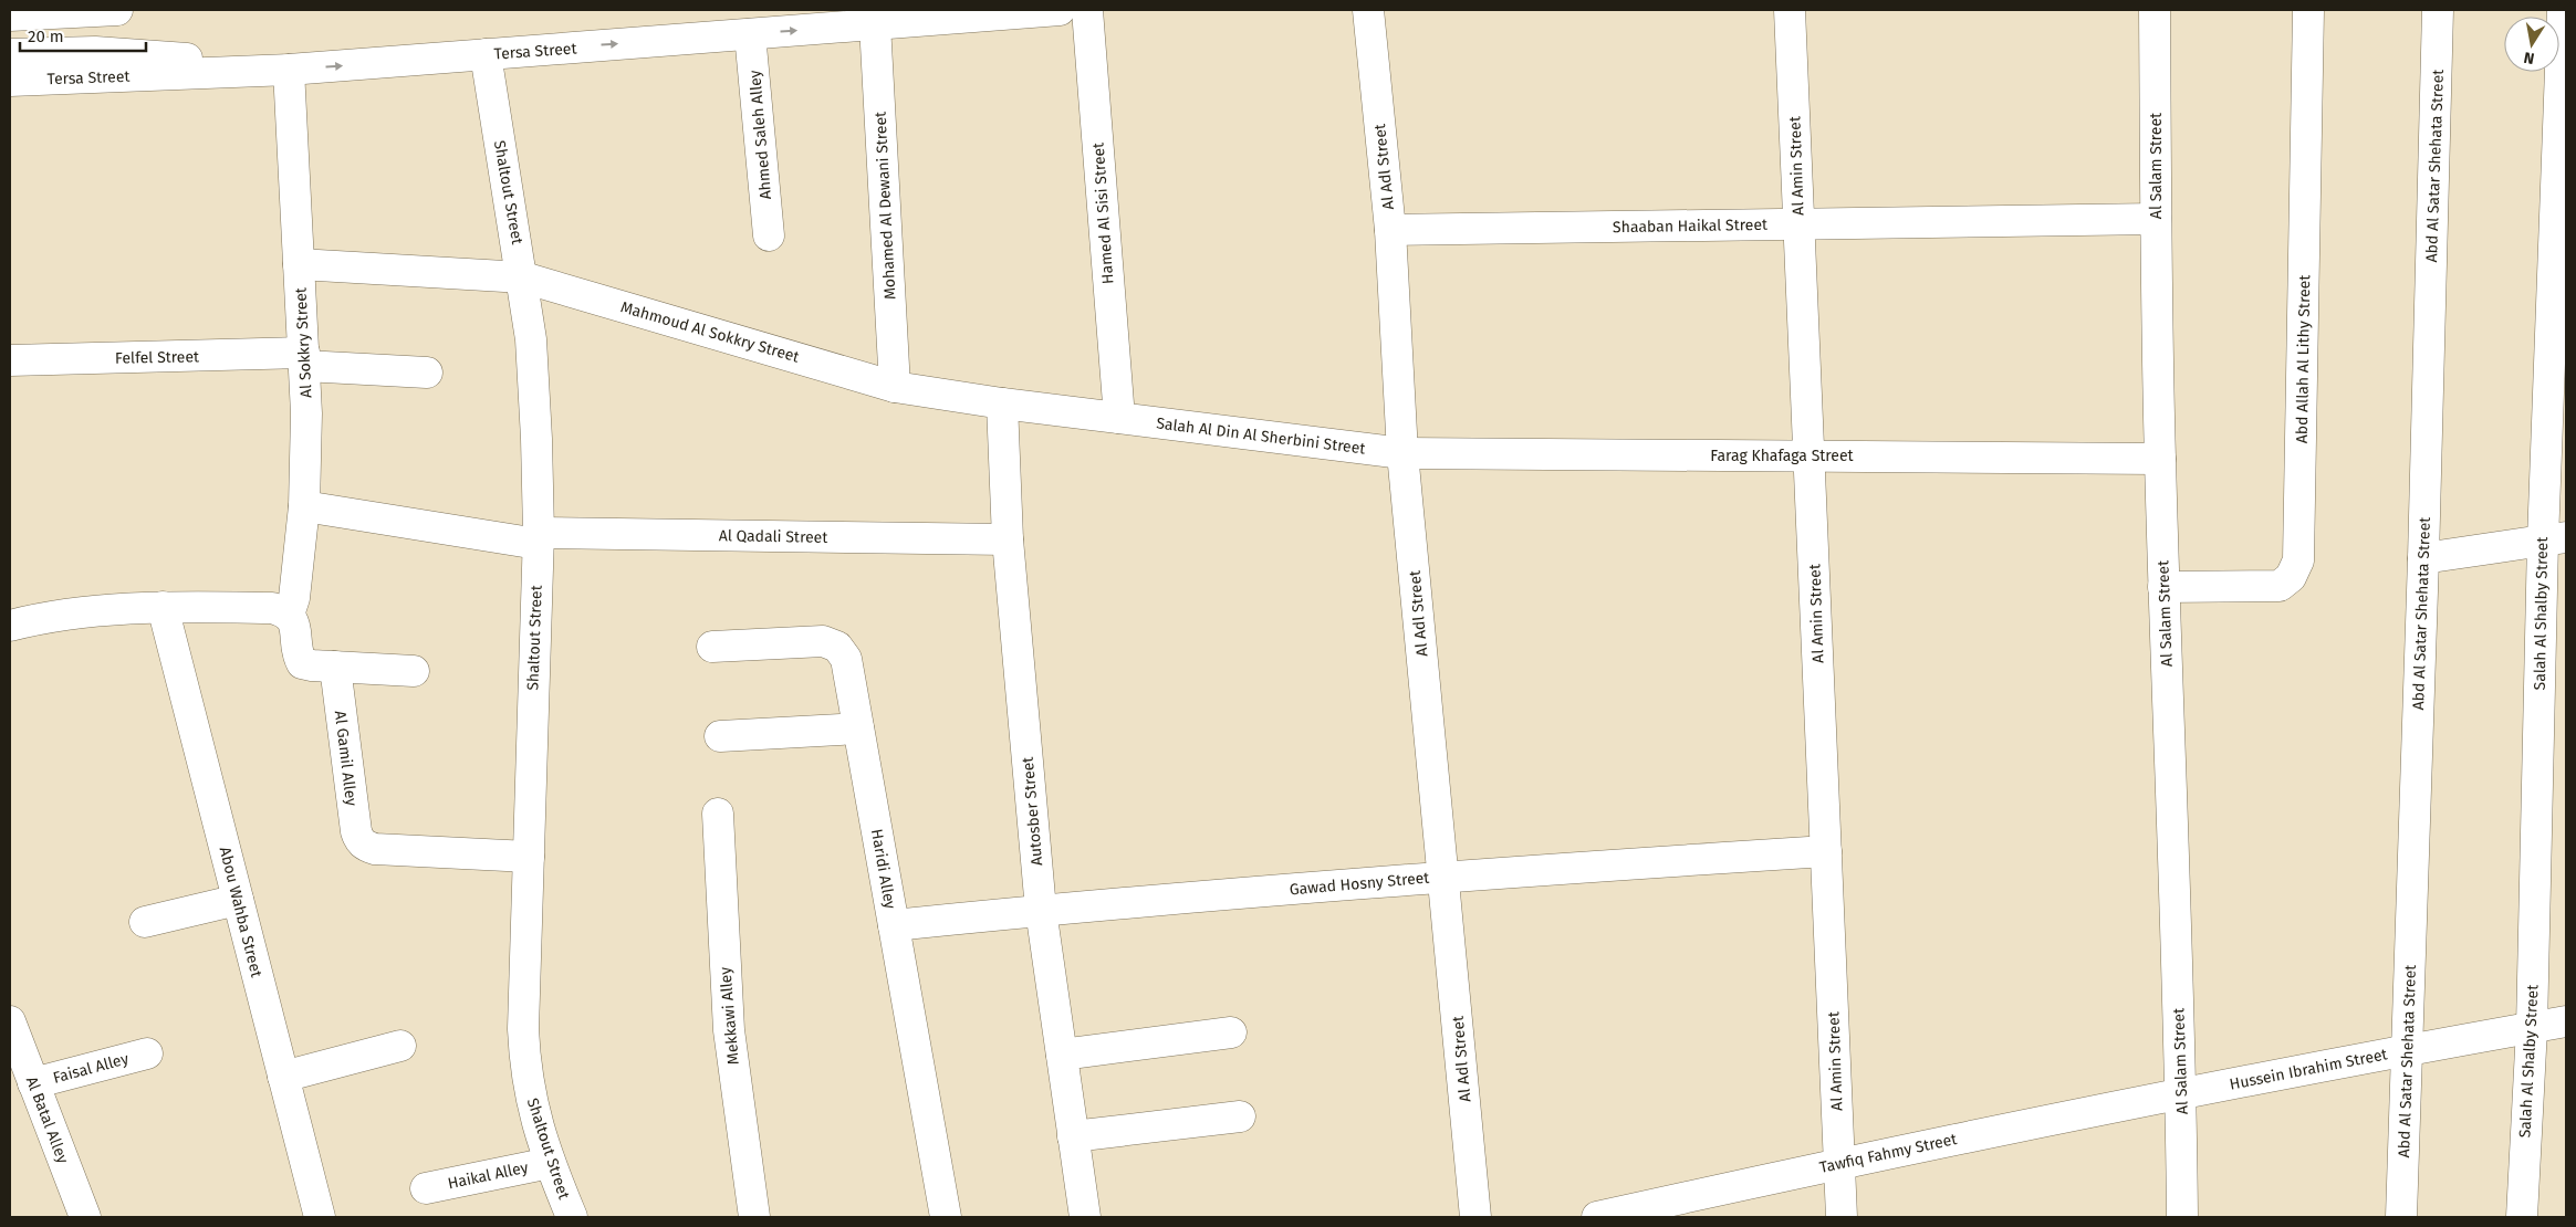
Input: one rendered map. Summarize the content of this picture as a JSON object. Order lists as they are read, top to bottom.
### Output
{
  "streets": {
    "street": [
      "Tersa Street",
      "Ahmed Saleh Alley",
      "Al Amin Street",
      "Al Salam Street",
      "Abd Al Satar Shehata Street",
      "Al Adl Street",
      "Shaltout Street",
      "Mohamed Al Dewani Street",
      "Hamed Al Sisi Street",
      "Shaaban Haikal Street",
      "Mahmoud Al Sokkry Street",
      "Al Sokkry Street",
      "Felfel Street",
      "Abd Allah Al Lithy Street",
      "Salah Al Din Al Sherbini Street",
      "Farag Khafaga Street",
      "Al Qadali Street",
      "Salah Al Shalby Street",
      "Al Gamil Alley",
      "Autosber Street",
      "Haridi Alley",
      "Gawad Hosny Street",
      "Abou Wahba Street",
      "Mekkawi Alley",
      "Faisal Alley",
      "Hussein Ibrahim Street",
      "Al Batal Alley",
      "Tawfiq Fahmy Street",
      "Haikal Alley"
    ]
  },
  "crossings": [
    ["Tersa Street", "Ahmed Saleh Alley"],
    ["Tersa Street", "Shaltout Street"],
    ["Tersa Street", "Mohamed Al Dewani Street"],
    ["Tersa Street", "Al Sokkry Street"],
    ["Al Amin Street", "Shaaban Haikal Street"],
    ["Al Amin Street", "Farag Khafaga Street"],
    ["Al Amin Street", "Gawad Hosny Street"],
    ["Al Amin Street", "Tawfiq Fahmy Street"],
    ["Al Salam Street", "Shaaban Haikal Street"],
    ["Al Salam Street", "Abd Allah Al Lithy Street"],
    ["Al Salam Street", "Farag Khafaga Street"],
    ["Al Salam Street", "Hussein Ibrahim Street"],
    ["Al Salam Street", "Tawfiq Fahmy Street"],
    ["Abd Al Satar Shehata Street", "Hussein Ibrahim Street"],
    ["Al Adl Street", "Shaaban Haikal Street"],
    ["Al Adl Street", "Salah Al Din Al Sherbini Street"],
    ["Al Adl Street", "Farag Khafaga Street"],
    ["Al Adl Street", "Gawad Hosny Street"],
    ["Shaltout Street", "Mahmoud Al Sokkry Street"],
    ["Shaltout Street", "Al Qadali Street"],
    ["Shaltout Street", "Al Gamil Alley"],
    ["Shaltout Street", "Haikal Alley"],
    ["Mohamed Al Dewani Street", "Mahmoud Al Sokkry Street"],
    ["Hamed Al Sisi Street", "Mahmoud Al Sokkry Street"],
    ["Hamed Al Sisi Street", "Salah Al Din Al Sherbini Street"],
    ["Mahmoud Al Sokkry Street", "Al Sokkry Street"],
    ["Mahmoud Al Sokkry Street", "Salah Al Din Al Sherbini Street"],
    ["Mahmoud Al Sokkry Street", "Autosber Street"],
    ["Al Sokkry Street", "Felfel Street"],
    ["Al Sokkry Street", "Al Qadali Street"],
    ["Salah Al Din Al Sherbini Street", "Farag Khafaga Street"],
    ["Al Qadali Street", "Autosber Street"],
    ["Salah Al Shalby Street", "Hussein Ibrahim Street"],
    ["Autosber Street", "Gawad Hosny Street"],
    ["Haridi Alley", "Gawad Hosny Street"],
    ["Faisal Alley", "Al Batal Alley"],
    ["Hussein Ibrahim Street", "Tawfiq Fahmy Street"]
  ],
  "one_way": ["Tersa Street"],
  "scale_bar": "20 m",
  "north": "bottom"
}
